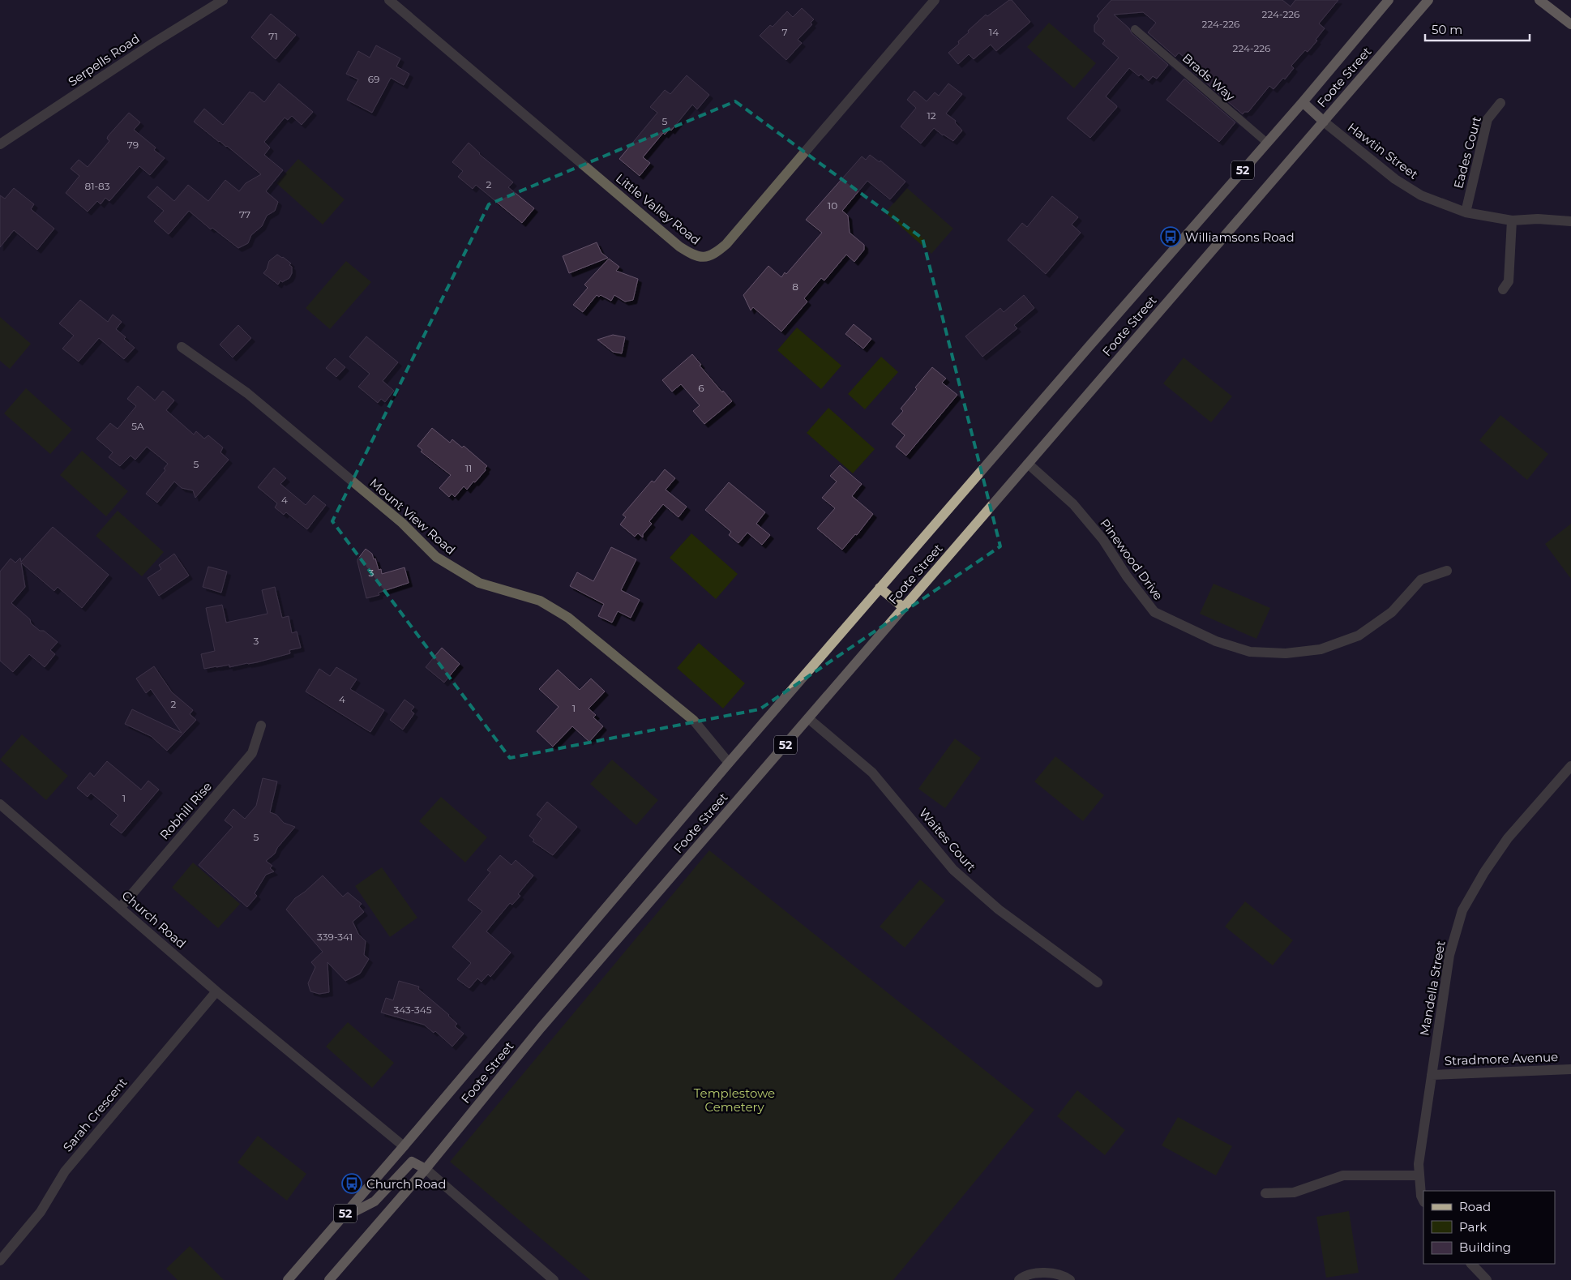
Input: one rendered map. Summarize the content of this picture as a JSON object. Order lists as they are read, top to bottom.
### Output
{
  "streets": {
    "main road": ["Foote Street", "52"],
    "street": [
      "Serpells Road",
      "Hawtin Street",
      "Eades Court",
      "Little Valley Road",
      "Mount View Road",
      "Pinewood Drive",
      "Robhill Rise",
      "Waites Court",
      "Church Road",
      "Mandella Street",
      "Stradmore Avenue",
      "Sarah Crescent"
    ],
    "lane": ["Brads Way"]
  },
  "crossings": [
    ["Brads Way", "Foote Street"],
    ["Foote Street", "Hawtin Street"],
    ["Foote Street", "52"],
    ["Foote Street", "Mount View Road"],
    ["Foote Street", "Pinewood Drive"],
    ["Foote Street", "Waites Court"],
    ["Foote Street", "Church Road"],
    ["Hawtin Street", "Eades Court"],
    ["52", "Church Road"],
    ["Robhill Rise", "Church Road"],
    ["Church Road", "Sarah Crescent"],
    ["Mandella Street", "Stradmore Avenue"]
  ],
  "parks": ["Templestowe Cemetery"],
  "places": {
    "bus stop": ["Williamsons Road", "Church Road"]
  },
  "house_numbers": [
    "224-226",
    "224-226",
    "7",
    "14",
    "71",
    "224-226",
    "69",
    "12",
    "5",
    "79",
    "2",
    "81-83",
    "10",
    "77",
    "8",
    "6",
    "5A",
    "5",
    "11",
    "4",
    "3",
    "3",
    "4",
    "2",
    "1",
    "1",
    "5",
    "339-341",
    "343-345"
  ],
  "legend": ["Road", "Park", "Building"],
  "scale_bar": "50 m"
}
